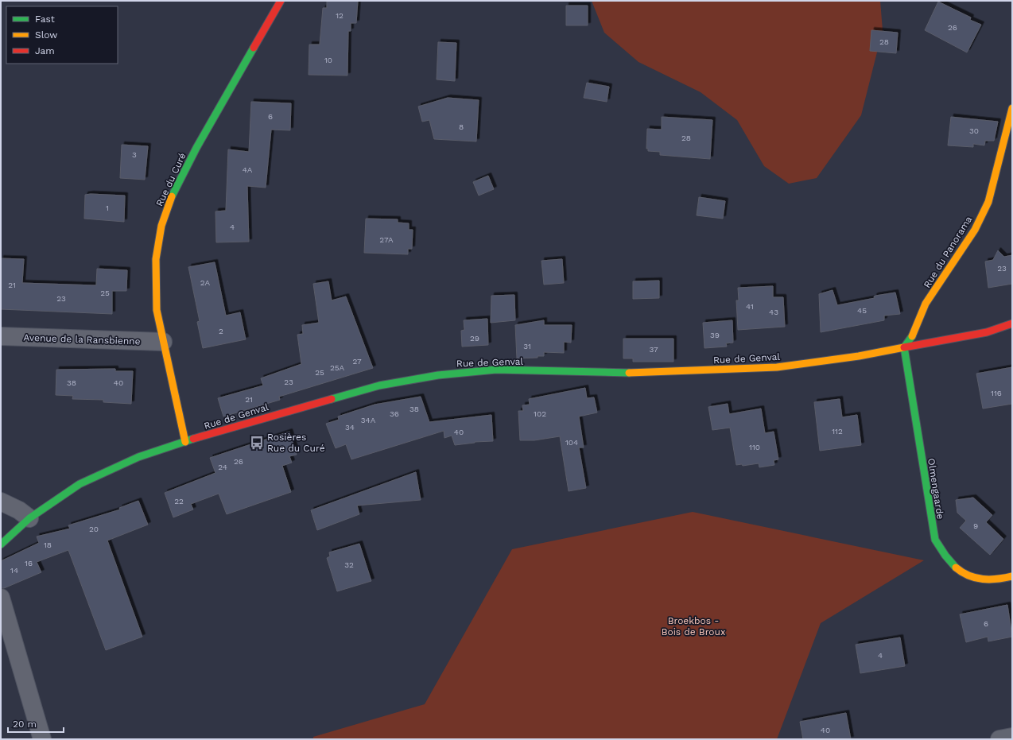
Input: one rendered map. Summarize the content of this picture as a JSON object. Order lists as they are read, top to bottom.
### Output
{
  "streets": {
    "street": [
      "Rue du Curé",
      "Rue du Panorama",
      "Avenue de la Ransbienne",
      "Rue de Genval",
      "Olmengaarde"
    ]
  },
  "crossings": [
    ["Rue du Curé", "Avenue de la Ransbienne"],
    ["Rue du Curé", "Rue de Genval"],
    ["Rue du Panorama", "Rue de Genval"],
    ["Rue du Panorama", "Olmengaarde"],
    ["Rue de Genval", "Olmengaarde"]
  ],
  "parks": ["Broekbos - Bois de Broux"],
  "places": {
    "bus stop": ["Rosières Rue du Curé"]
  },
  "house_numbers": [
    "12",
    "26",
    "28",
    "10",
    "6",
    "8",
    "30",
    "28",
    "3",
    "4A",
    "1",
    "4",
    "27A",
    "23",
    "2A",
    "21",
    "25",
    "23",
    "41",
    "45",
    "43",
    "2",
    "39",
    "29",
    "31",
    "37",
    "27",
    "25A",
    "25",
    "23",
    "38",
    "40",
    "116",
    "21",
    "38",
    "36",
    "102",
    "34A",
    "34",
    "112",
    "40",
    "104",
    "110",
    "26",
    "24",
    "22",
    "9",
    "20",
    "18",
    "16",
    "32",
    "14",
    "6",
    "4",
    "40"
  ],
  "legend": ["Fast", "Slow", "Jam"],
  "scale_bar": "20 m"
}
